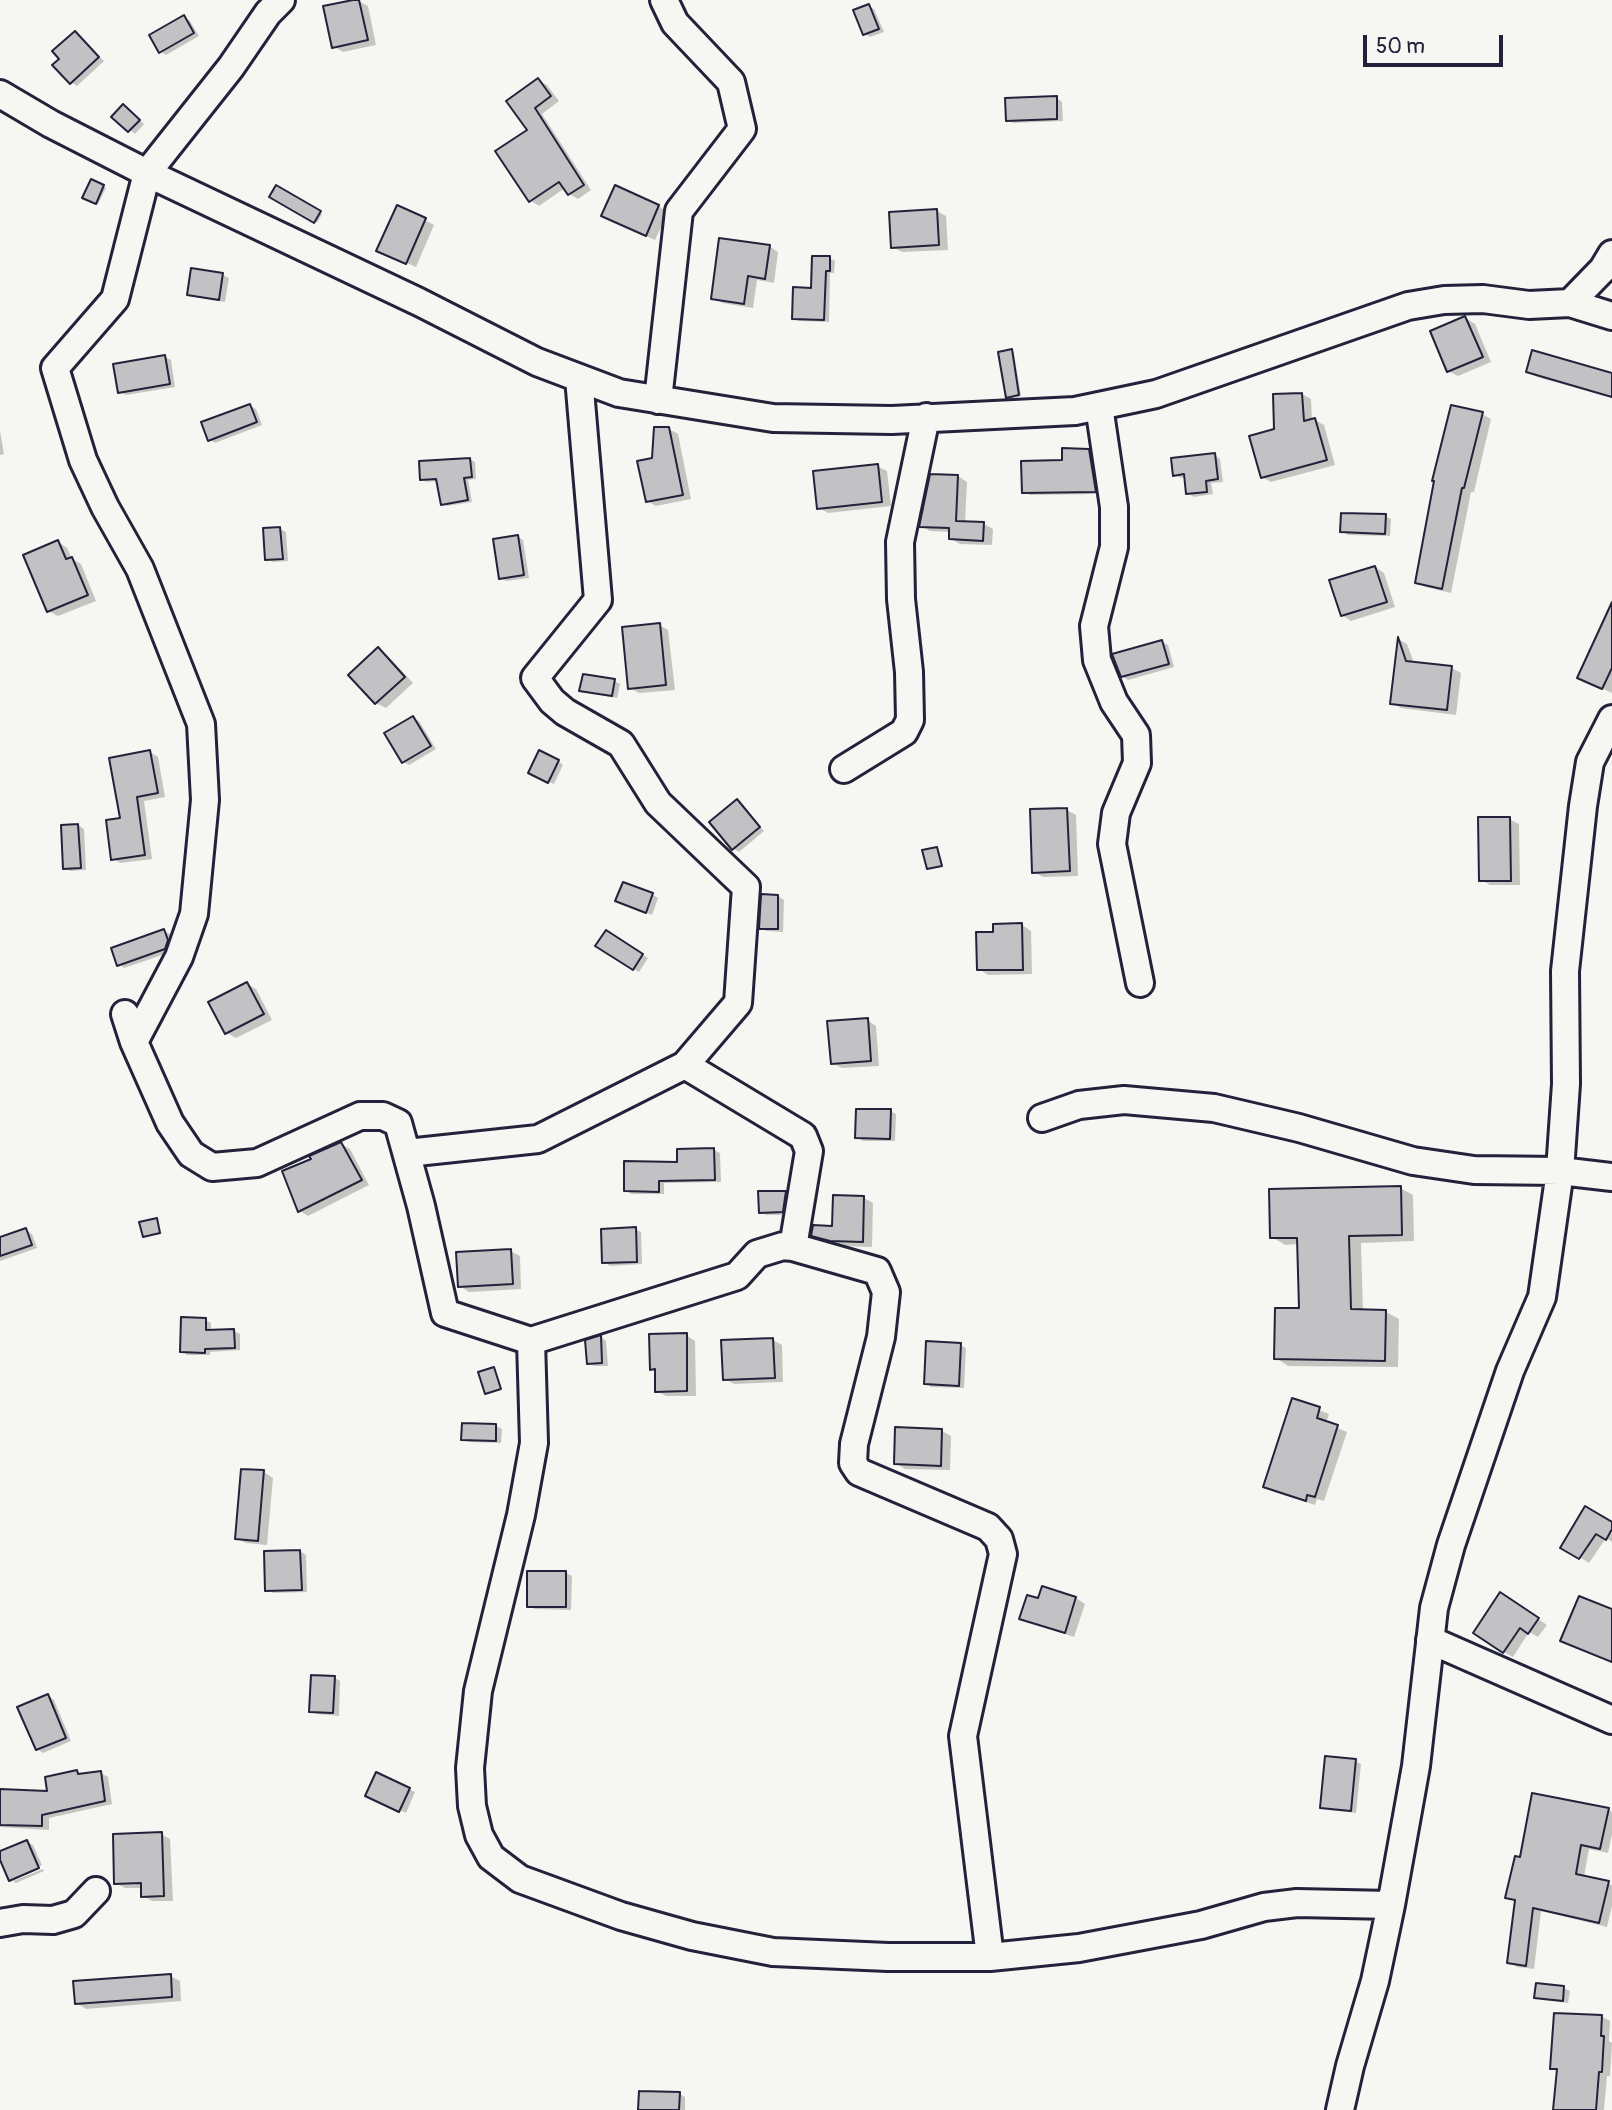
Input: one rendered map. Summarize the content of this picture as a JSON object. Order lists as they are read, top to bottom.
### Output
{
  "scale_bar": "50 m"
}
